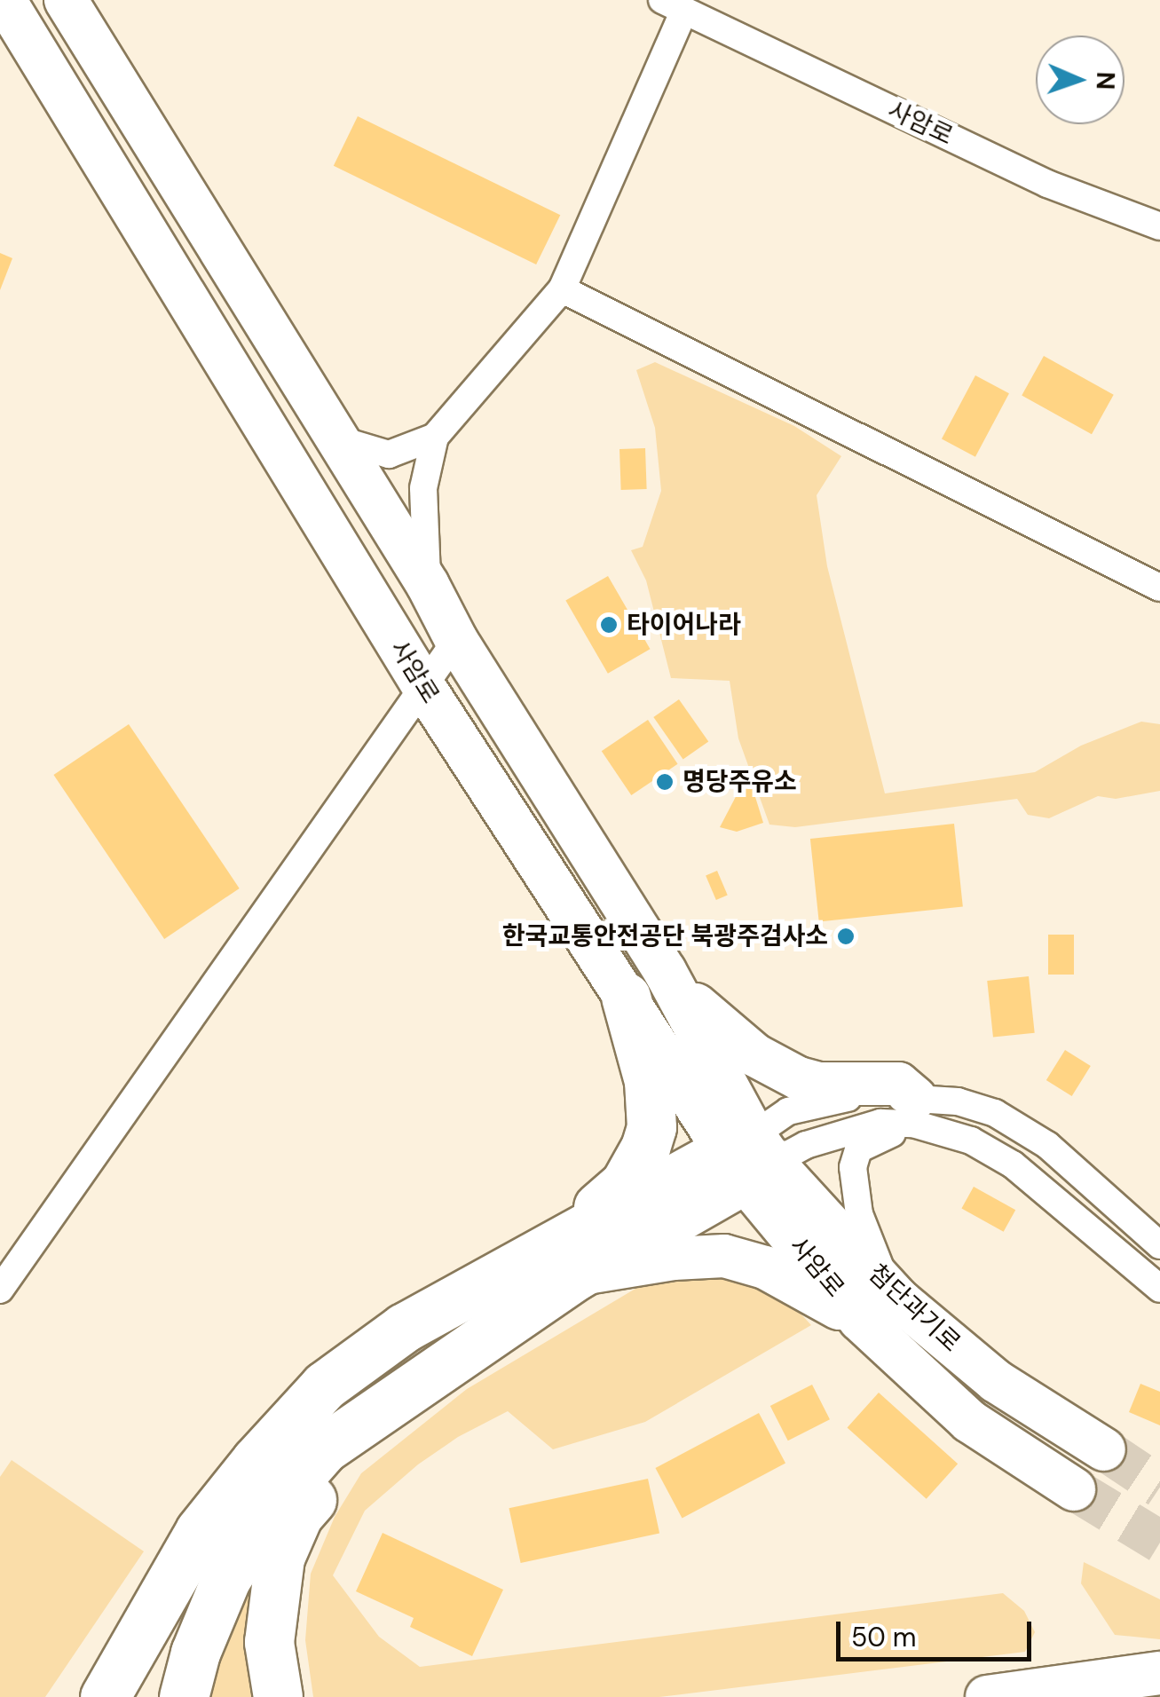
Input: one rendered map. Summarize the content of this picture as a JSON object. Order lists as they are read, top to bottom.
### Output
{
  "streets": {
    "main road": ["사암로", "첨단과기로"]
  },
  "crossings": [
    ["사암로", "첨단과기로"]
  ],
  "places": ["타이어나라", "명당주유소", "한국교통안전공단 북광주검사소"],
  "scale_bar": "50 m",
  "north": "right"
}
